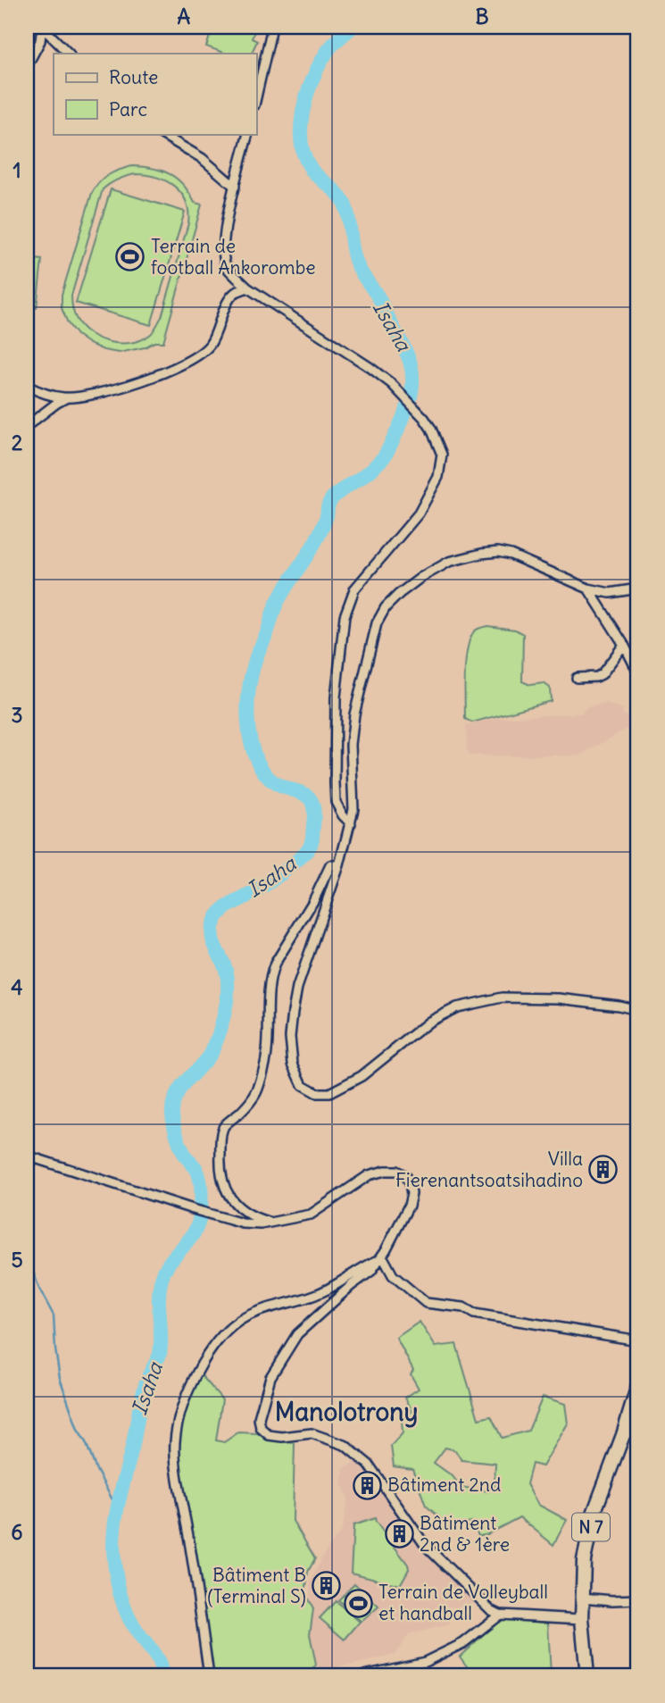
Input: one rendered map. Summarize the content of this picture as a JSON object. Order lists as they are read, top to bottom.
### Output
{
  "streets": {
    "main road": ["N 7"]
  },
  "districts": ["Manolotrony"],
  "water": ["Isaha"],
  "places": {
    "sports": ["Terrain de football Ankorombe", "Terrain de Volleyball et handball"],
    "building": [
      "Villa Fierenantsoatsihadino",
      "Bâtiment 2nd",
      "Bâtiment 2nd & 1ère",
      "Bâtiment B (Terminal S)"
    ]
  },
  "legend": ["Route", "Parc"],
  "grid": {
    "columns": ["A", "B"],
    "rows": [
      "1",
      "2",
      "3",
      "4",
      "5",
      "6"
    ]
  }
}
